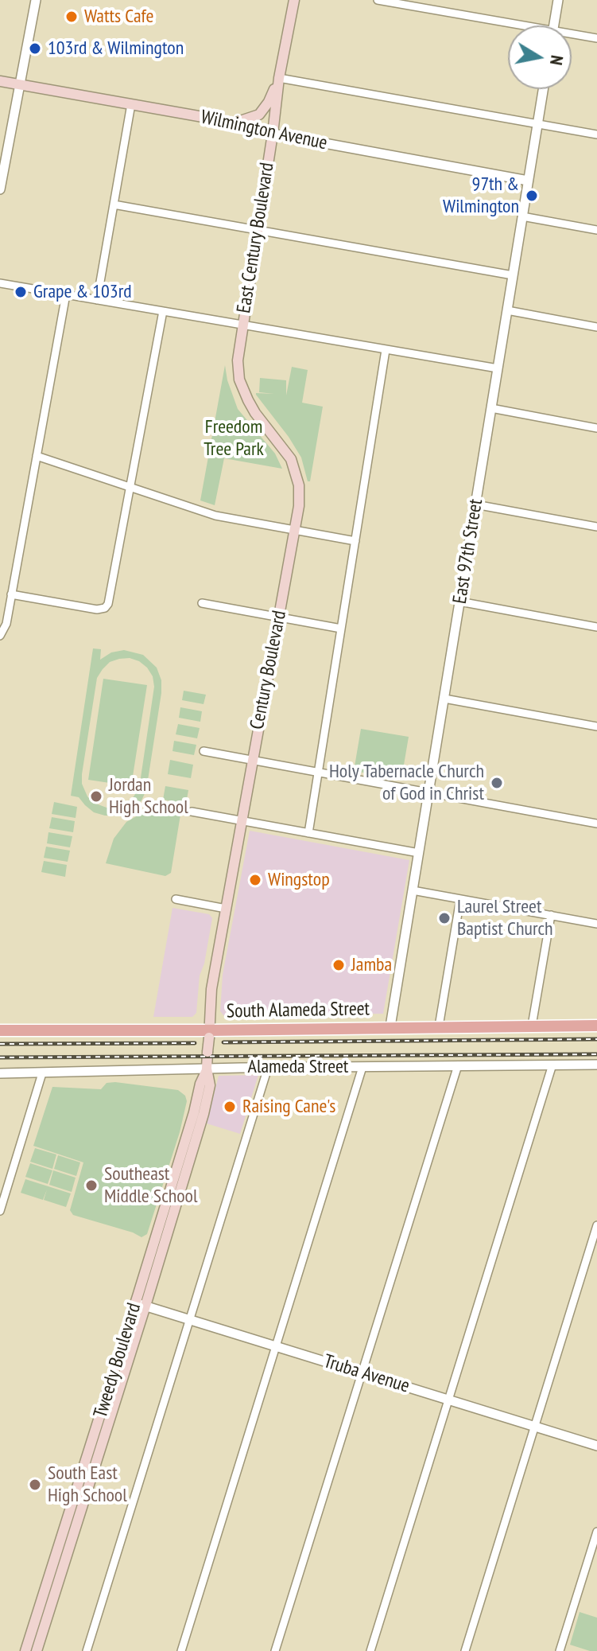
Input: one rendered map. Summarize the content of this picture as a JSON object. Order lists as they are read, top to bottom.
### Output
{
  "streets": {
    "main road": [
      "Wilmington Avenue",
      "East Century Boulevard",
      "Century Boulevard",
      "South Alameda Street",
      "Tweedy Boulevard"
    ],
    "street": ["East 97th Street", "Alameda Street", "Truba Avenue"]
  },
  "crossings": [
    ["Wilmington Avenue", "East Century Boulevard"],
    ["Wilmington Avenue", "East 97th Street"],
    ["East Century Boulevard", "Century Boulevard"],
    ["East 97th Street", "South Alameda Street"],
    ["Century Boulevard", "South Alameda Street"],
    ["Century Boulevard", "Tweedy Boulevard"],
    ["South Alameda Street", "Tweedy Boulevard"],
    ["Alameda Street", "Tweedy Boulevard"],
    ["Tweedy Boulevard", "Truba Avenue"]
  ],
  "parks": ["Freedom Tree Park"],
  "places": [
    "Watts Cafe",
    "103rd & Wilmington",
    "97th & Wilmington",
    "Grape & 103rd",
    "Holy Tabernacle Church of God in Christ",
    "Jordan High School",
    "Wingstop",
    "Laurel Street Baptist Church",
    "Jamba",
    "Raising Cane's",
    "Southeast Middle School",
    "South East High School"
  ],
  "north": "right"
}
